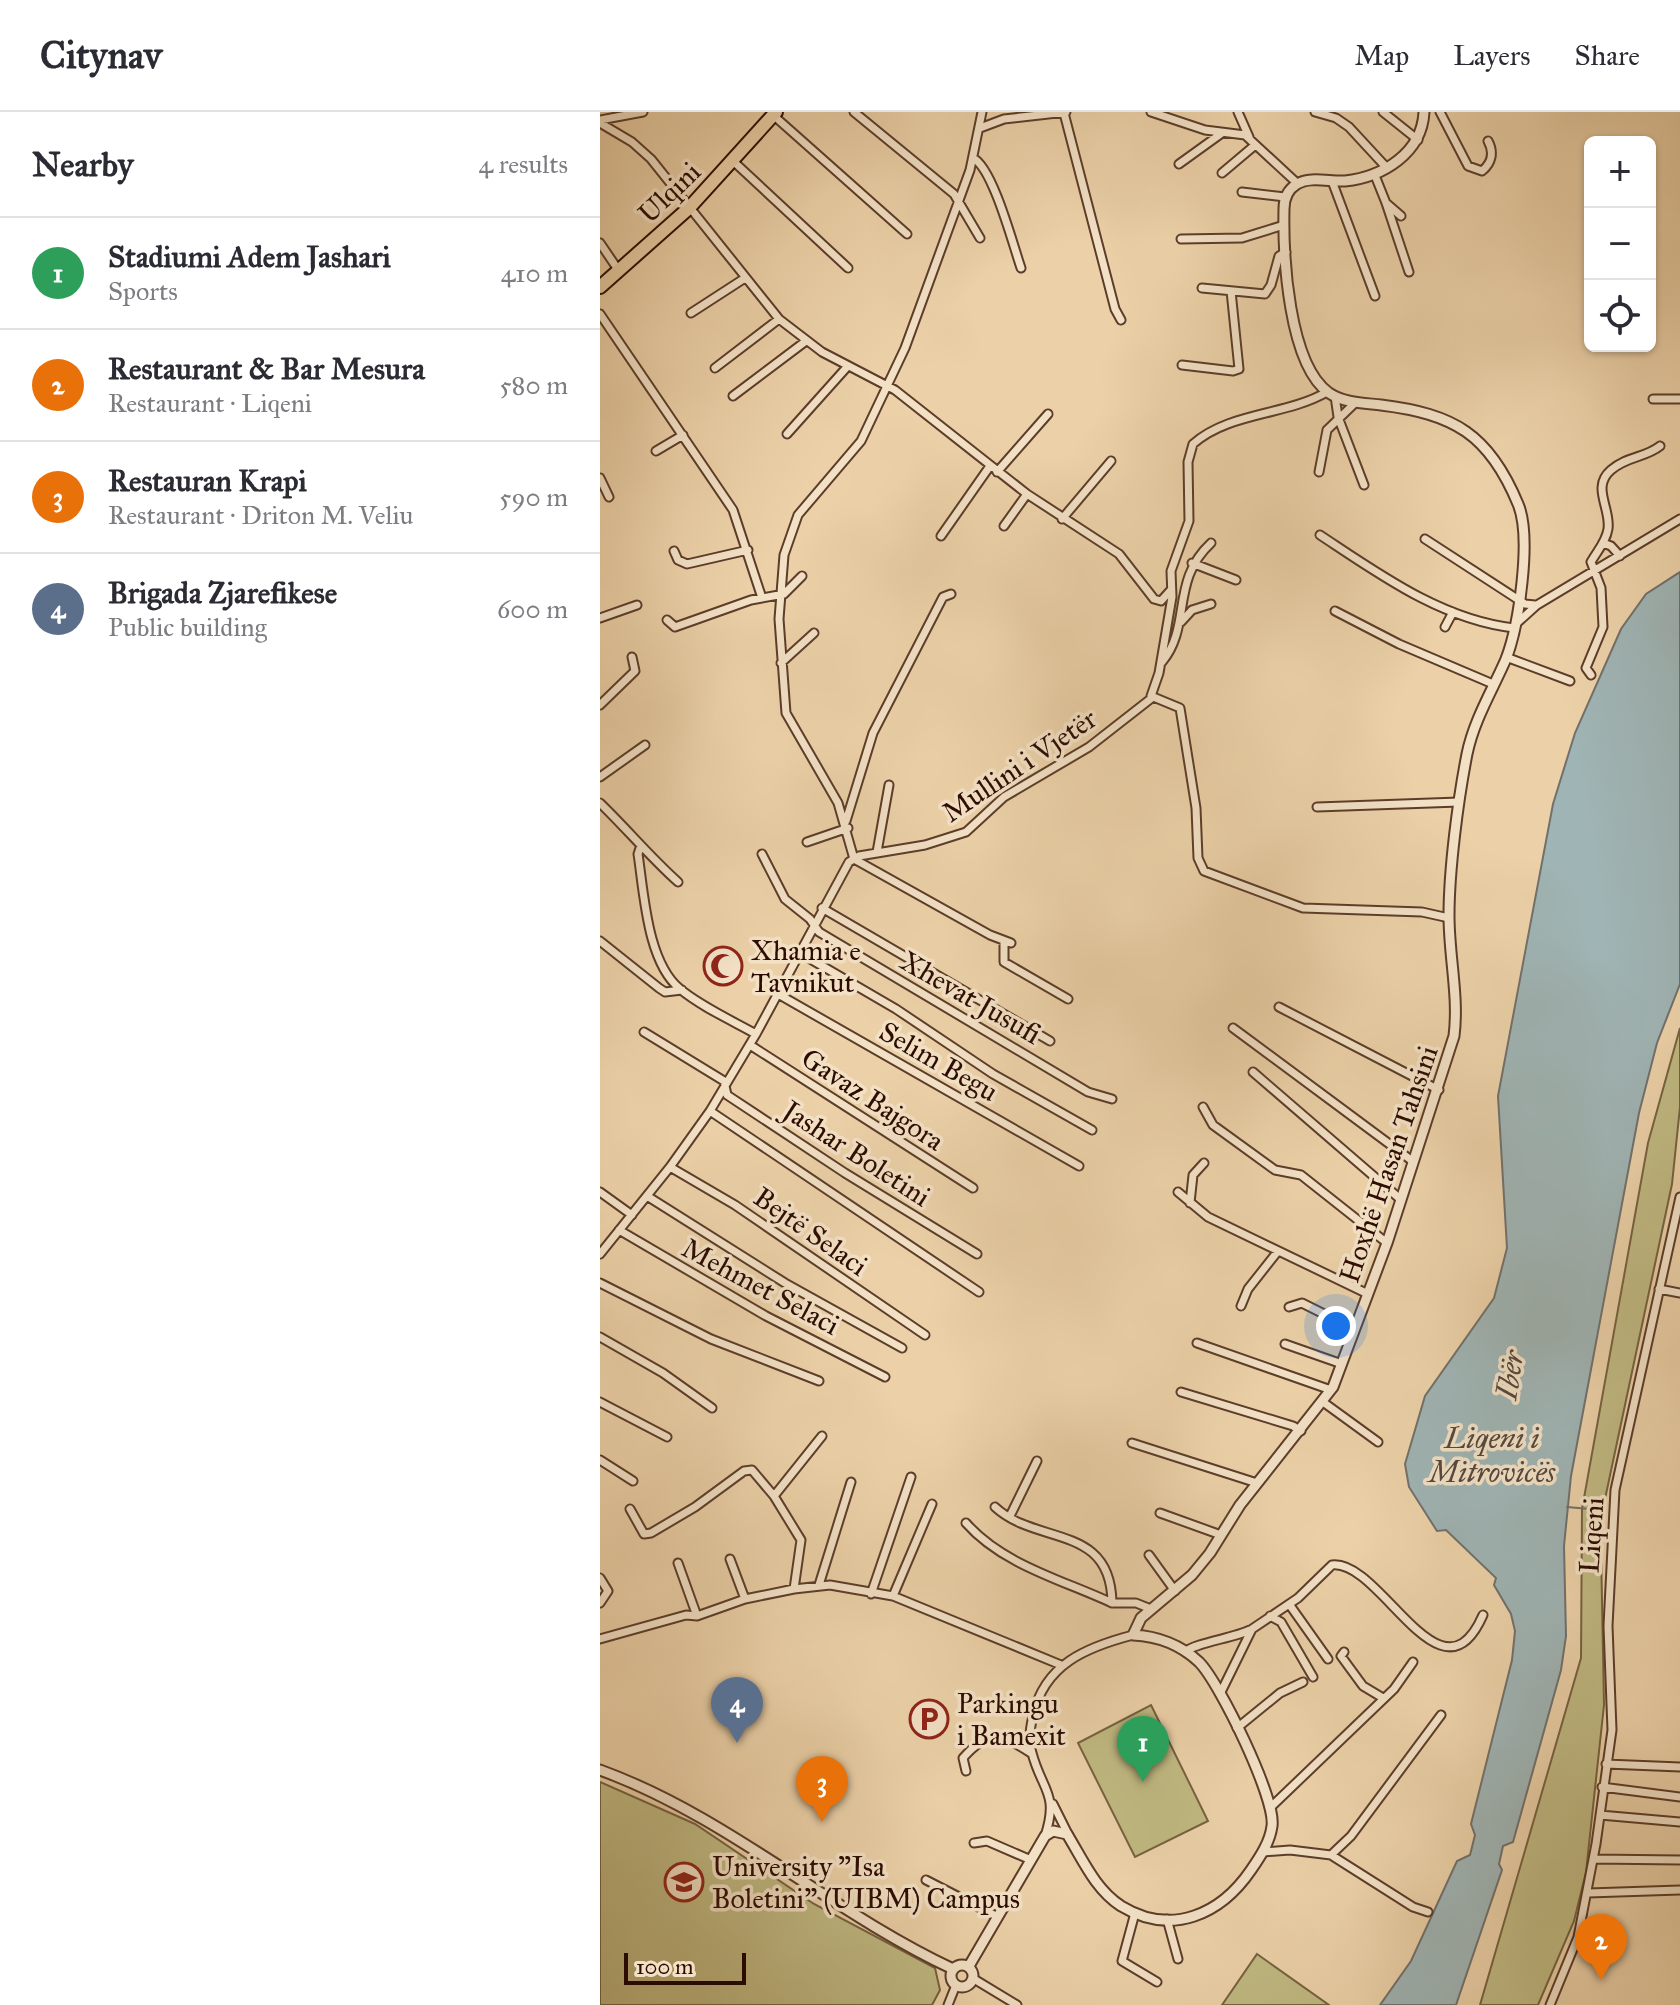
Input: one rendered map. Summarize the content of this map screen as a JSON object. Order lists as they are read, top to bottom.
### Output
{
  "streets": {
    "main road": ["Ulqini"],
    "street": [
      "Mullini i Vjetër",
      "Xhevat Jusufi",
      "Selim Begu",
      "Gavaz Bajgora",
      "Jashar Boletini",
      "Hoxhë Hasan Tahsini",
      "Bejtë Selaci",
      "Mehmet Selaci",
      "Liqeni"
    ]
  },
  "water": ["Ibër", "Liqeni i Mitrovicës"],
  "places": {
    "mosque": ["Xhamia e Tavnikut"],
    "parking": ["Parkingu i Bamexit"],
    "school or university": ["University \"Isa Boletini\" (UIBM) Campus"]
  },
  "scale_bar": "100 m",
  "page": {
    "header": "Citynav",
    "nav": ["Map", "Layers", "Share"],
    "heading": ["Nearby", "4 results"],
    "map_buttons": ["+", "−"],
    "list": [
      {
        "mark": "1",
        "name": "Stadiumi Adem Jashari",
        "note": "Sports",
        "value": "410 m"
      },
      {
        "mark": "2",
        "name": "Restaurant & Bar Mesura",
        "note": "Restaurant · Liqeni",
        "value": "580 m"
      },
      {
        "mark": "3",
        "name": "Restauran Krapi",
        "note": "Restaurant · Driton M. Veliu",
        "value": "590 m"
      },
      {
        "mark": "4",
        "name": "Brigada Zjarefikese",
        "note": "Public building",
        "value": "600 m"
      }
    ],
    "pins": [
      "4",
      "1",
      "3",
      "2"
    ],
    "scale": "100 m"
  }
}
